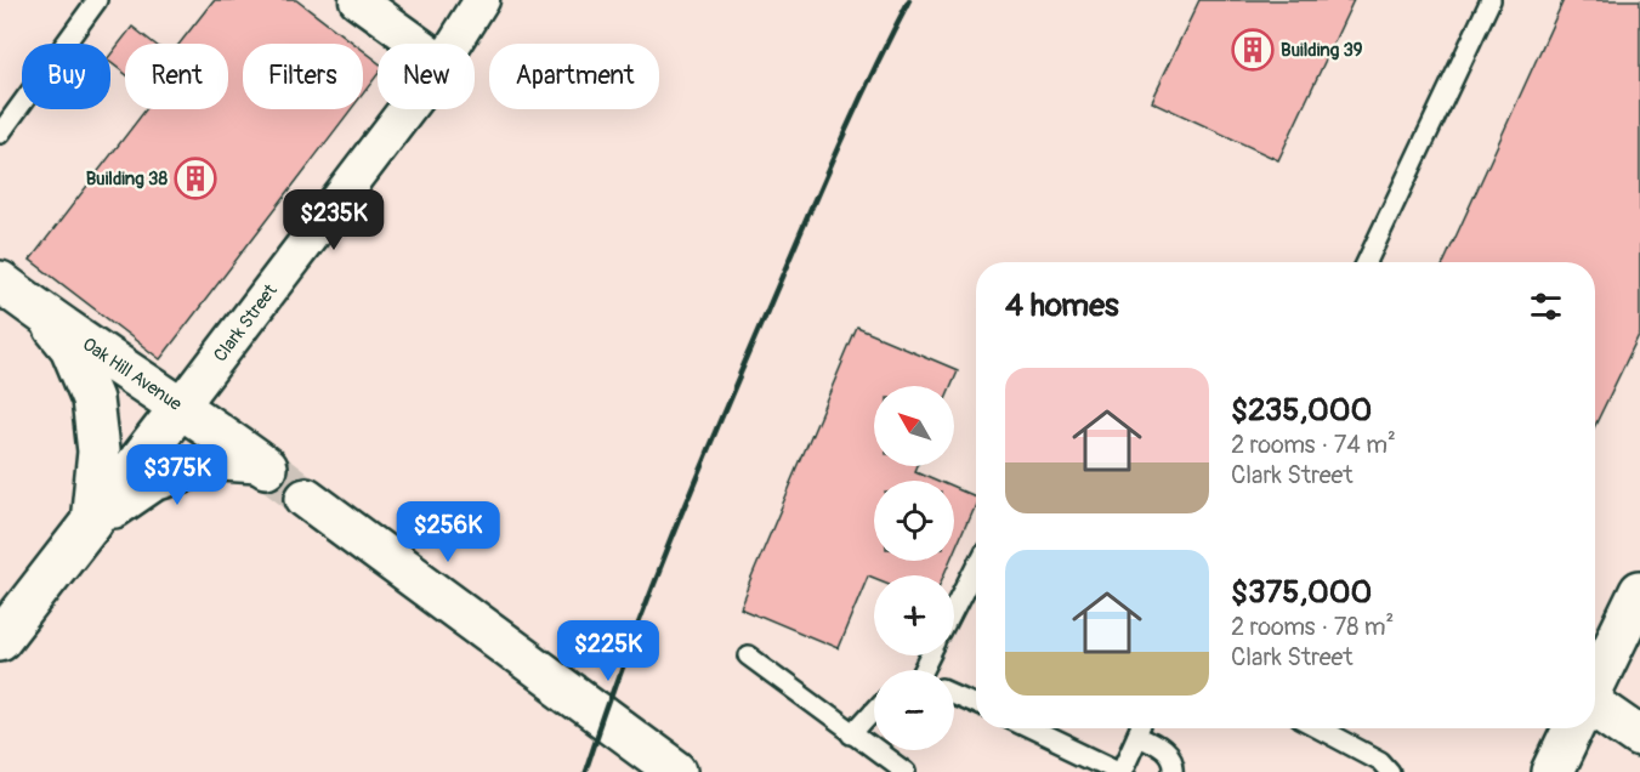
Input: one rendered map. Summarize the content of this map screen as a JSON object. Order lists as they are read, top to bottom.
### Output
{
  "streets": {
    "street": ["Clark Street", "Oak Hill Avenue"]
  },
  "crossings": [
    ["Clark Street", "Oak Hill Avenue"]
  ],
  "places": {
    "building": ["Building 39", "Building 38"]
  },
  "north": "top left",
  "page": {
    "chip": [
      "Buy",
      "Rent",
      "Filters",
      "New",
      "Apartment"
    ],
    "price": [
      "$235K",
      "$375K",
      "$256K",
      "$225K"
    ],
    "heading": "4 homes",
    "list": [
      {
        "name": "$235,000",
        "note": "2 rooms · 74 m² · Clark Street"
      },
      {
        "name": "$375,000",
        "note": "2 rooms · 78 m² · Clark Street"
      }
    ],
    "map_buttons": ["+", "−"]
  }
}
